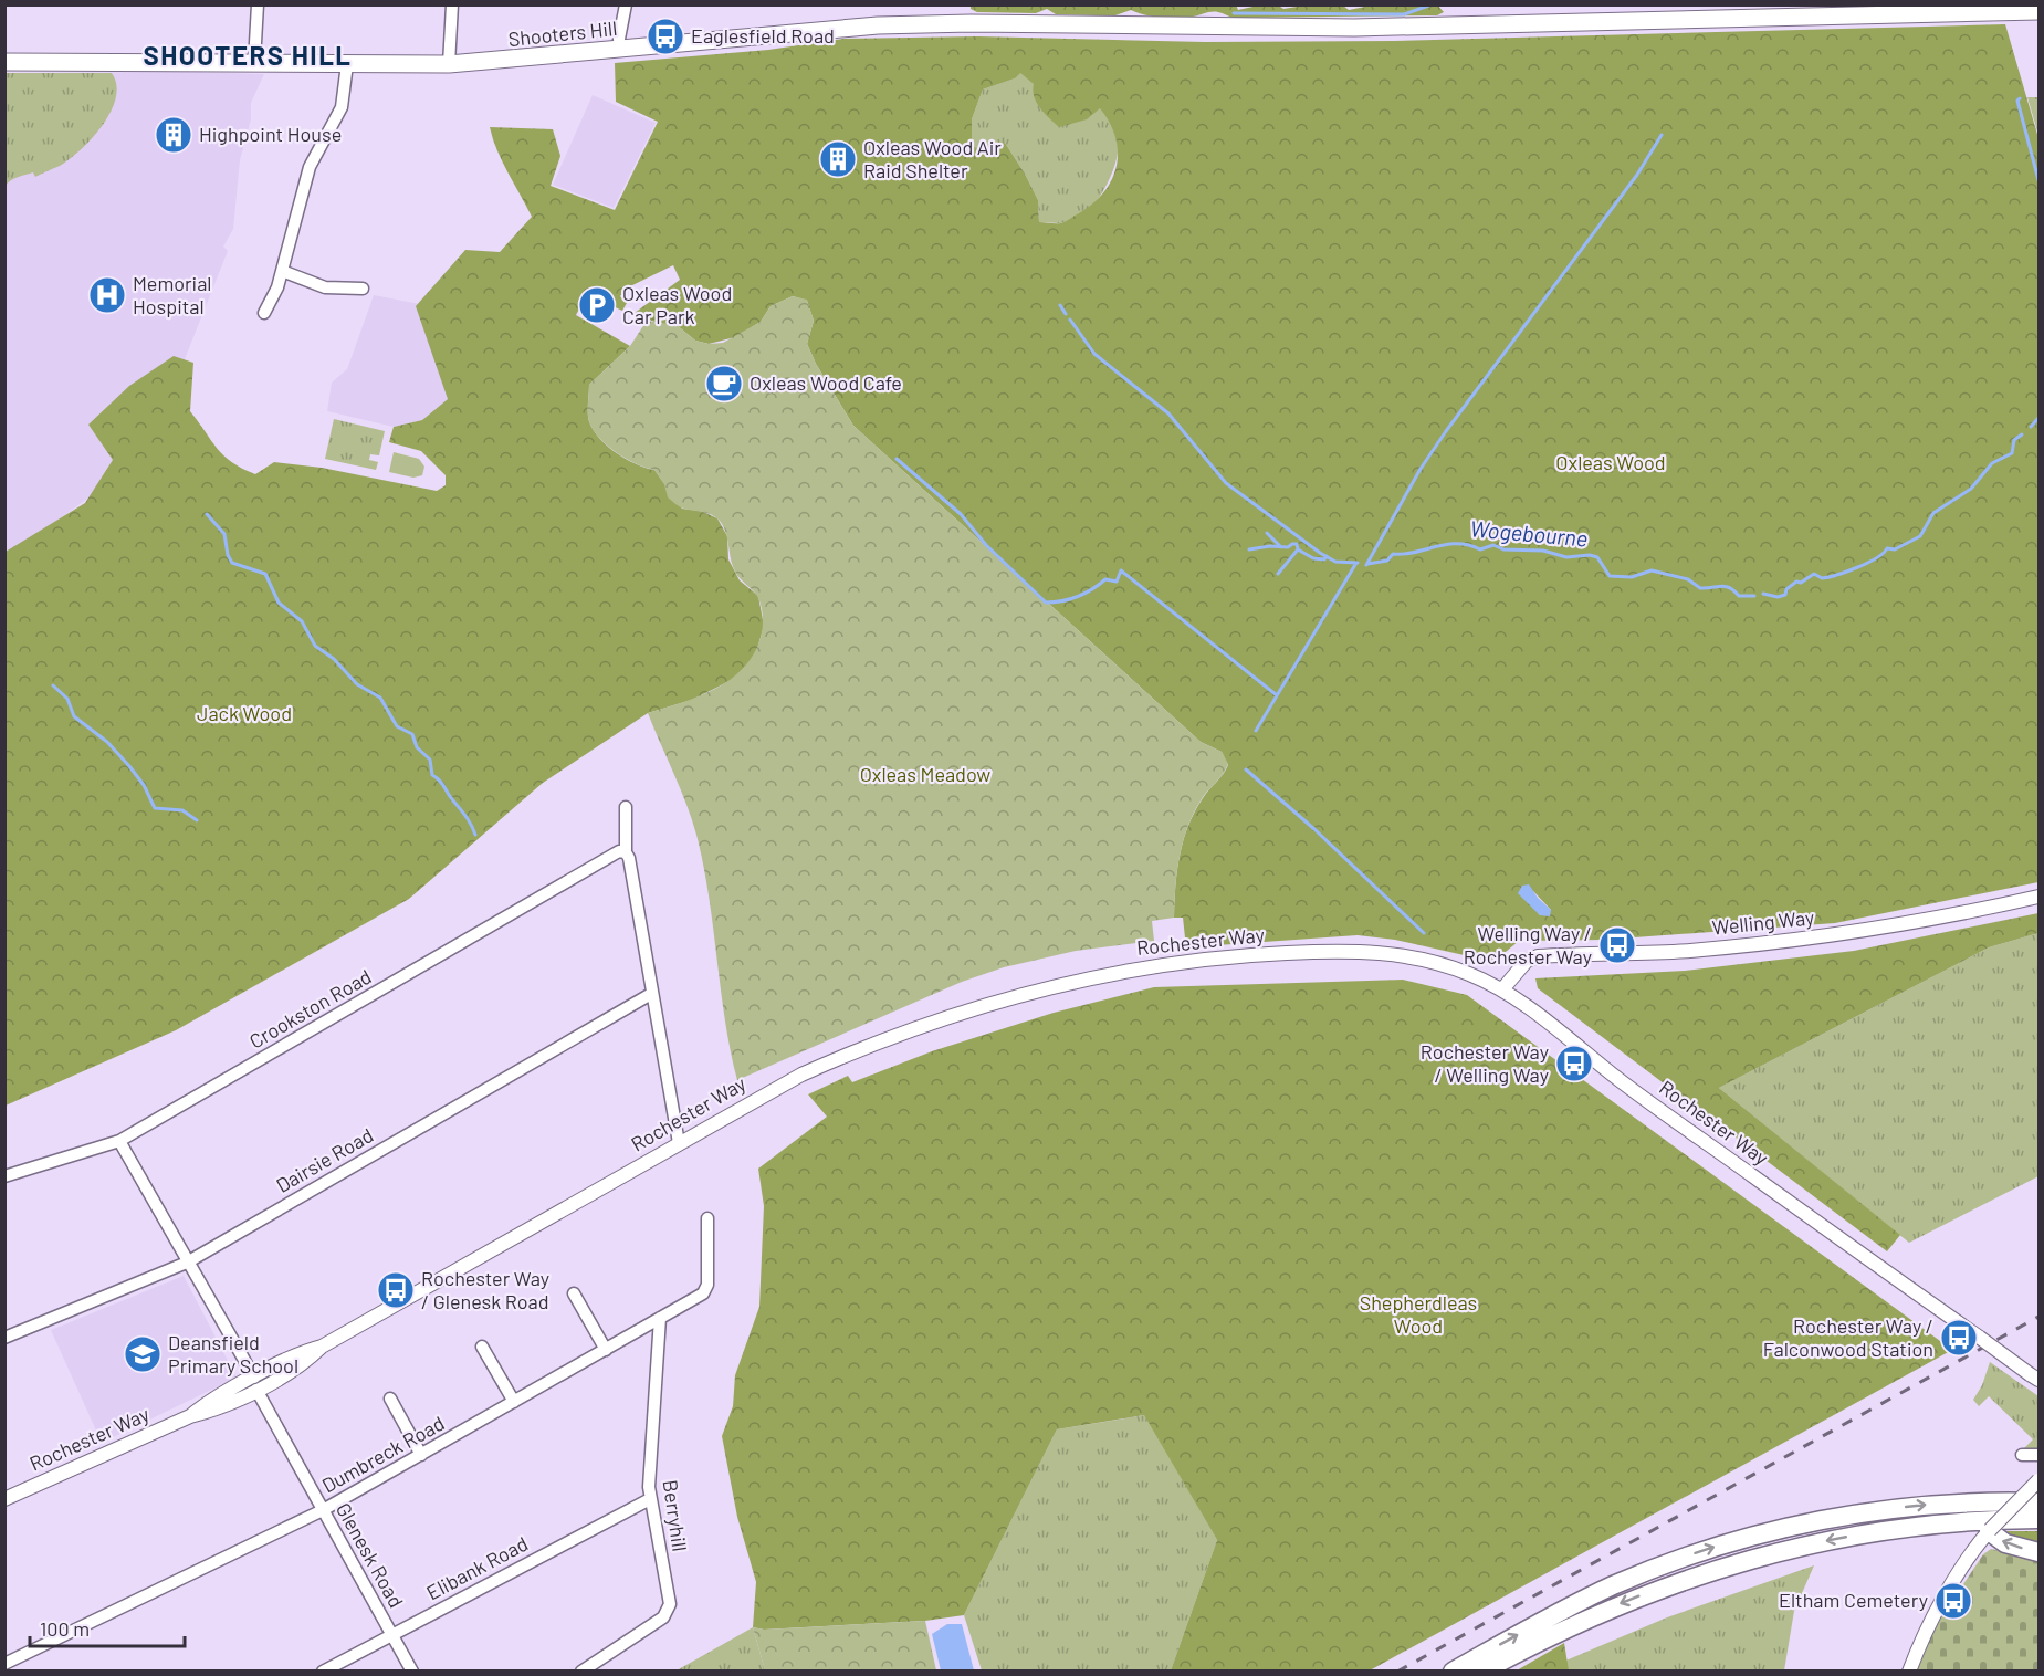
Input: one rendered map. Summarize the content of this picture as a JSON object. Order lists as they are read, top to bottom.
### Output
{
  "streets": {
    "main road": ["Shooters Hill"],
    "street": [
      "Welling Way",
      "Rochester Way",
      "Crookston Road",
      "Dairsie Road",
      "Dumbreck Road",
      "Berryhill",
      "Glenesk Road",
      "Elibank Road"
    ]
  },
  "crossings": [
    ["Welling Way", "Rochester Way"],
    ["Rochester Way", "Glenesk Road"],
    ["Crookston Road", "Glenesk Road"],
    ["Dairsie Road", "Glenesk Road"],
    ["Dumbreck Road", "Berryhill"],
    ["Dumbreck Road", "Glenesk Road"],
    ["Berryhill", "Elibank Road"],
    ["Glenesk Road", "Elibank Road"]
  ],
  "districts": ["SHOOTERS HILL"],
  "water": ["Wogebourne"],
  "parks": [
    "Oxleas Wood",
    "Jack Wood",
    "Oxleas Meadow",
    "Shepherdleas Wood"
  ],
  "places": {
    "bus stop": [
      "Eaglesfield Road",
      "Welling Way / Rochester Way",
      "Rochester Way / Welling Way",
      "Rochester Way / Glenesk Road",
      "Rochester Way / Falconwood Station",
      "Eltham Cemetery"
    ],
    "building": ["Highpoint House", "Oxleas Wood Air Raid Shelter"],
    "hospital": ["Memorial Hospital"],
    "parking": ["Oxleas Wood Car Park"],
    "cafe": ["Oxleas Wood Cafe"],
    "school or university": ["Deansfield Primary School"]
  },
  "scale_bar": "100 m"
}
